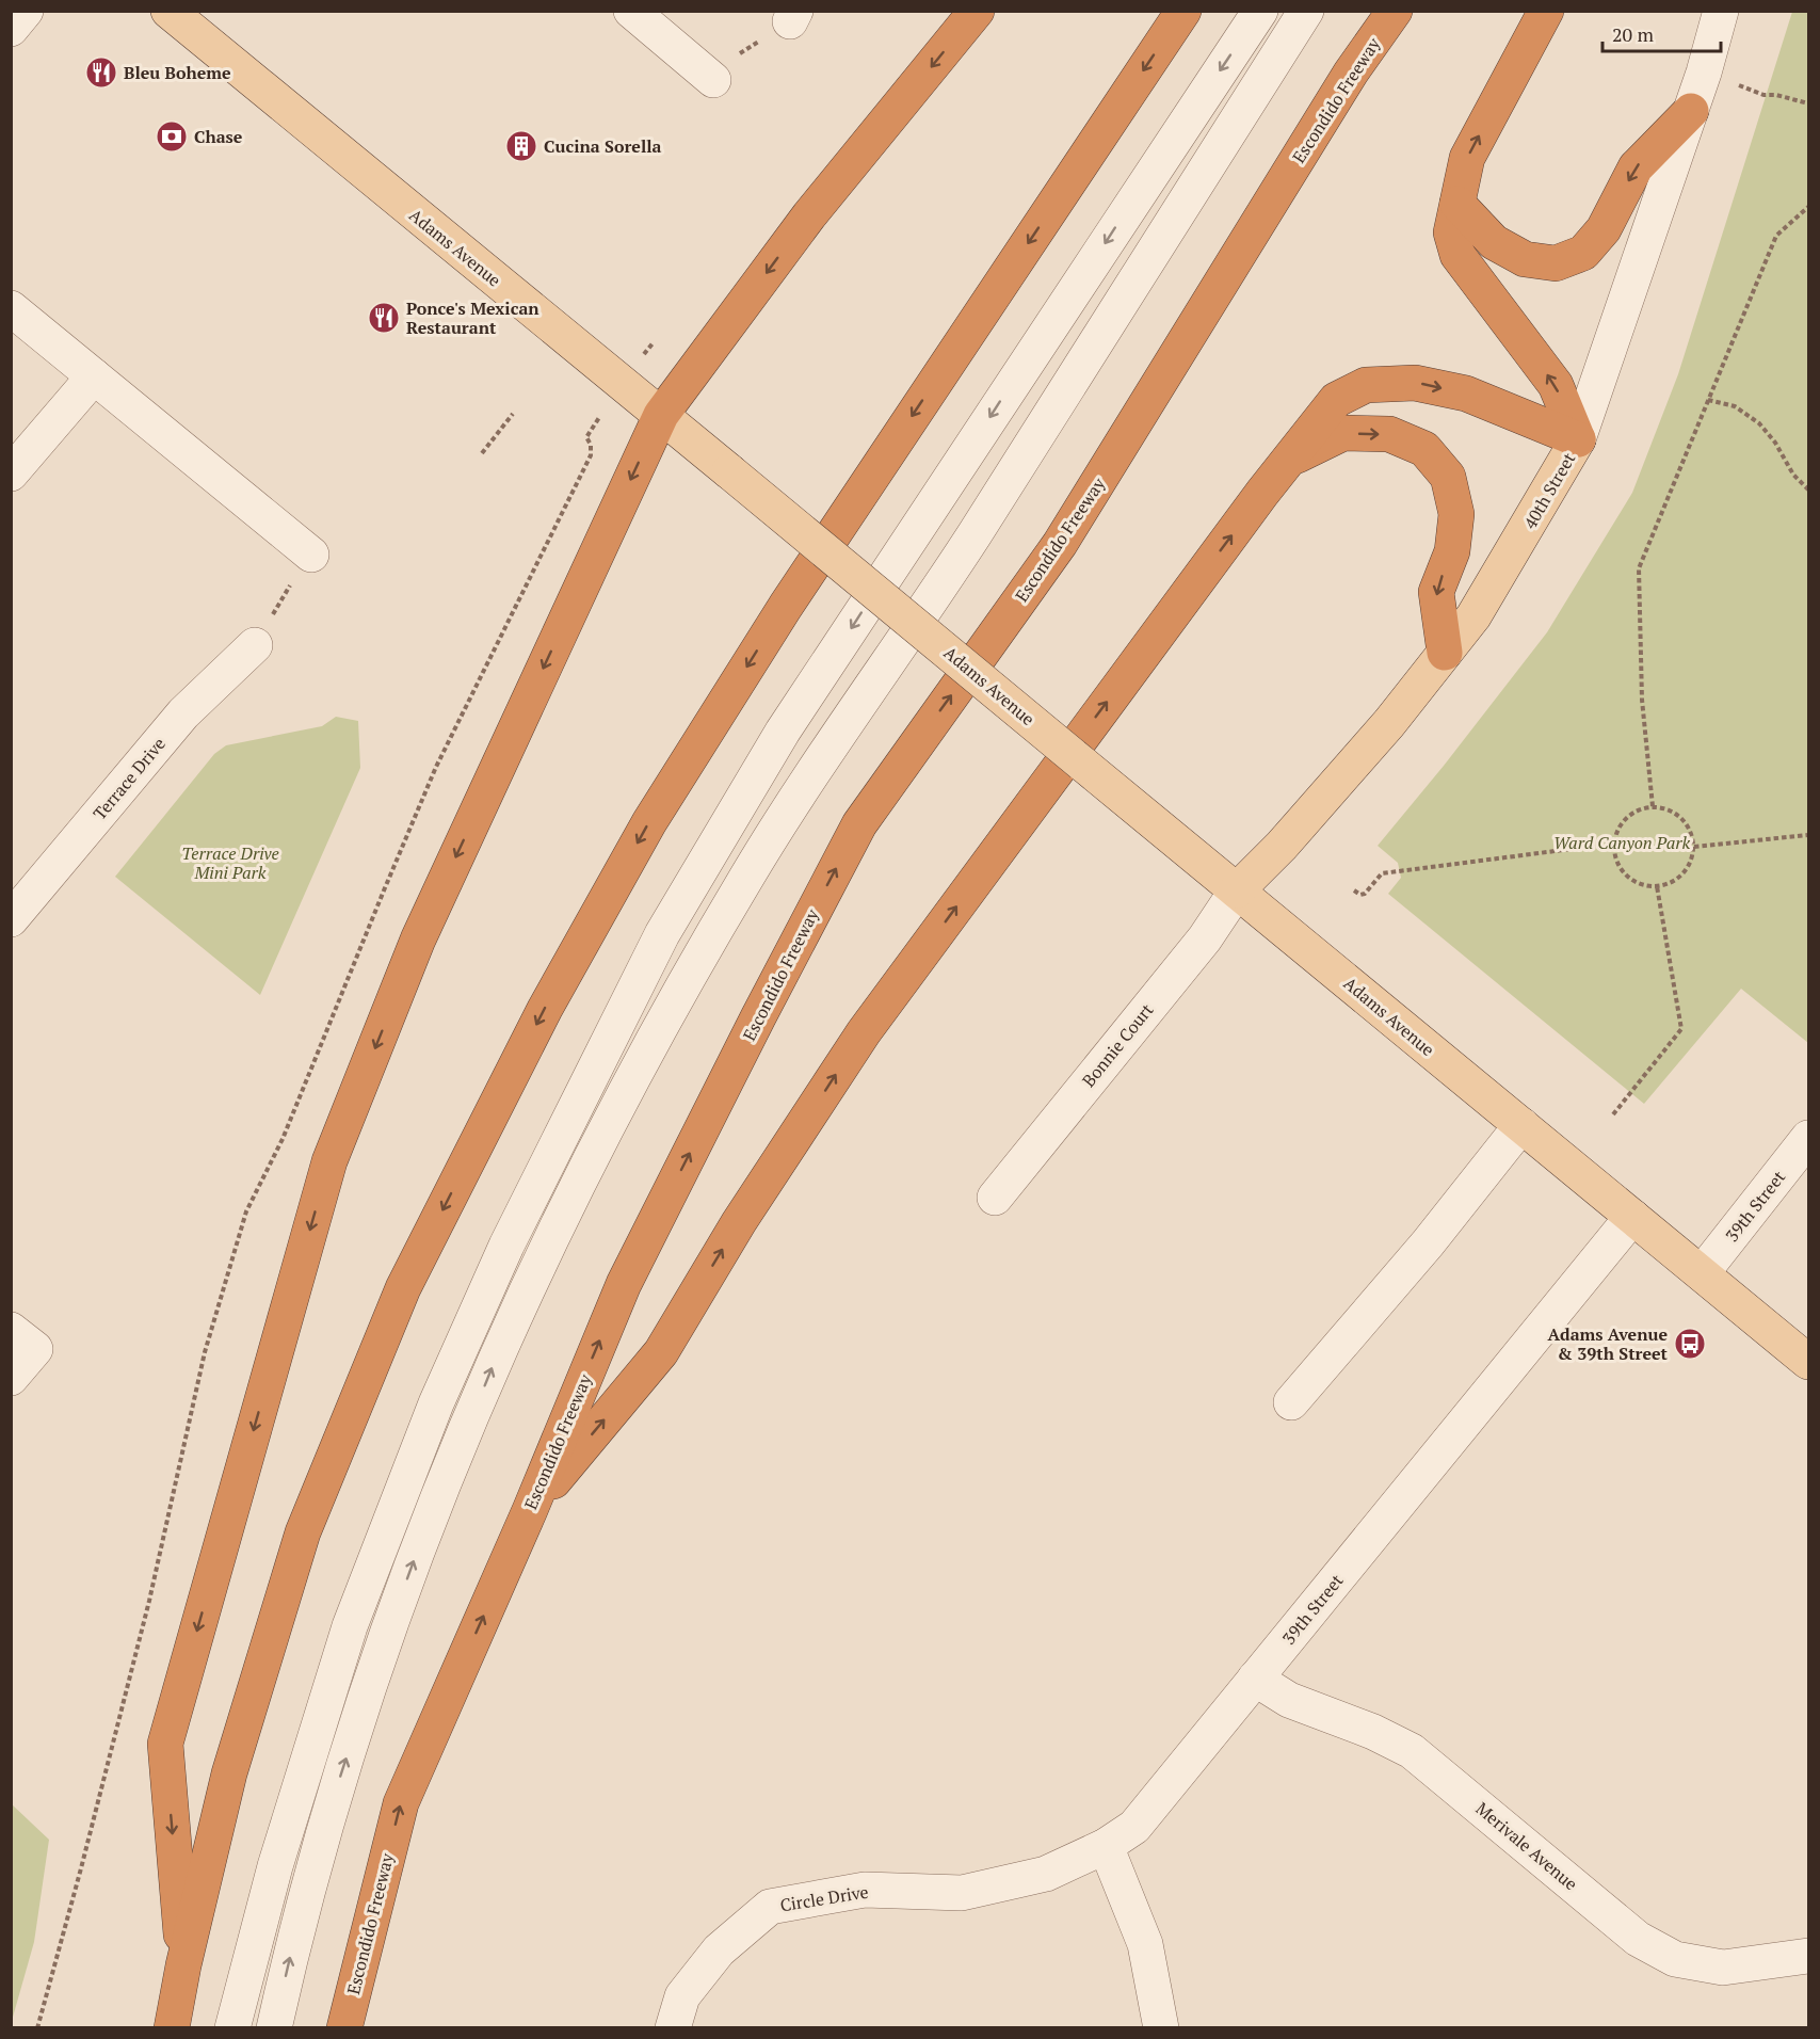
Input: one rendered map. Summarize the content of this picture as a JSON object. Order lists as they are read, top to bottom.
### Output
{
  "streets": {
    "highway": ["Escondido Freeway"],
    "main road": ["Adams Avenue", "40th Street"],
    "street": [
      "Terrace Drive",
      "Bonnie Court",
      "39th Street",
      "Merivale Avenue",
      "Circle Drive"
    ]
  },
  "crossings": [
    ["Adams Avenue", "40th Street"],
    ["Adams Avenue", "Bonnie Court"],
    ["Adams Avenue", "39th Street"],
    ["40th Street", "Bonnie Court"],
    ["39th Street", "Merivale Avenue"],
    ["39th Street", "Circle Drive"]
  ],
  "parks": ["Ward Canyon Park", "Terrace Drive Mini Park"],
  "places": {
    "restaurant": ["Bleu Boheme", "Ponce's Mexican Restaurant"],
    "bank": ["Chase"],
    "building": ["Cucina Sorella"],
    "bus stop": ["Adams Avenue & 39th Street"]
  },
  "scale_bar": "20 m"
}
